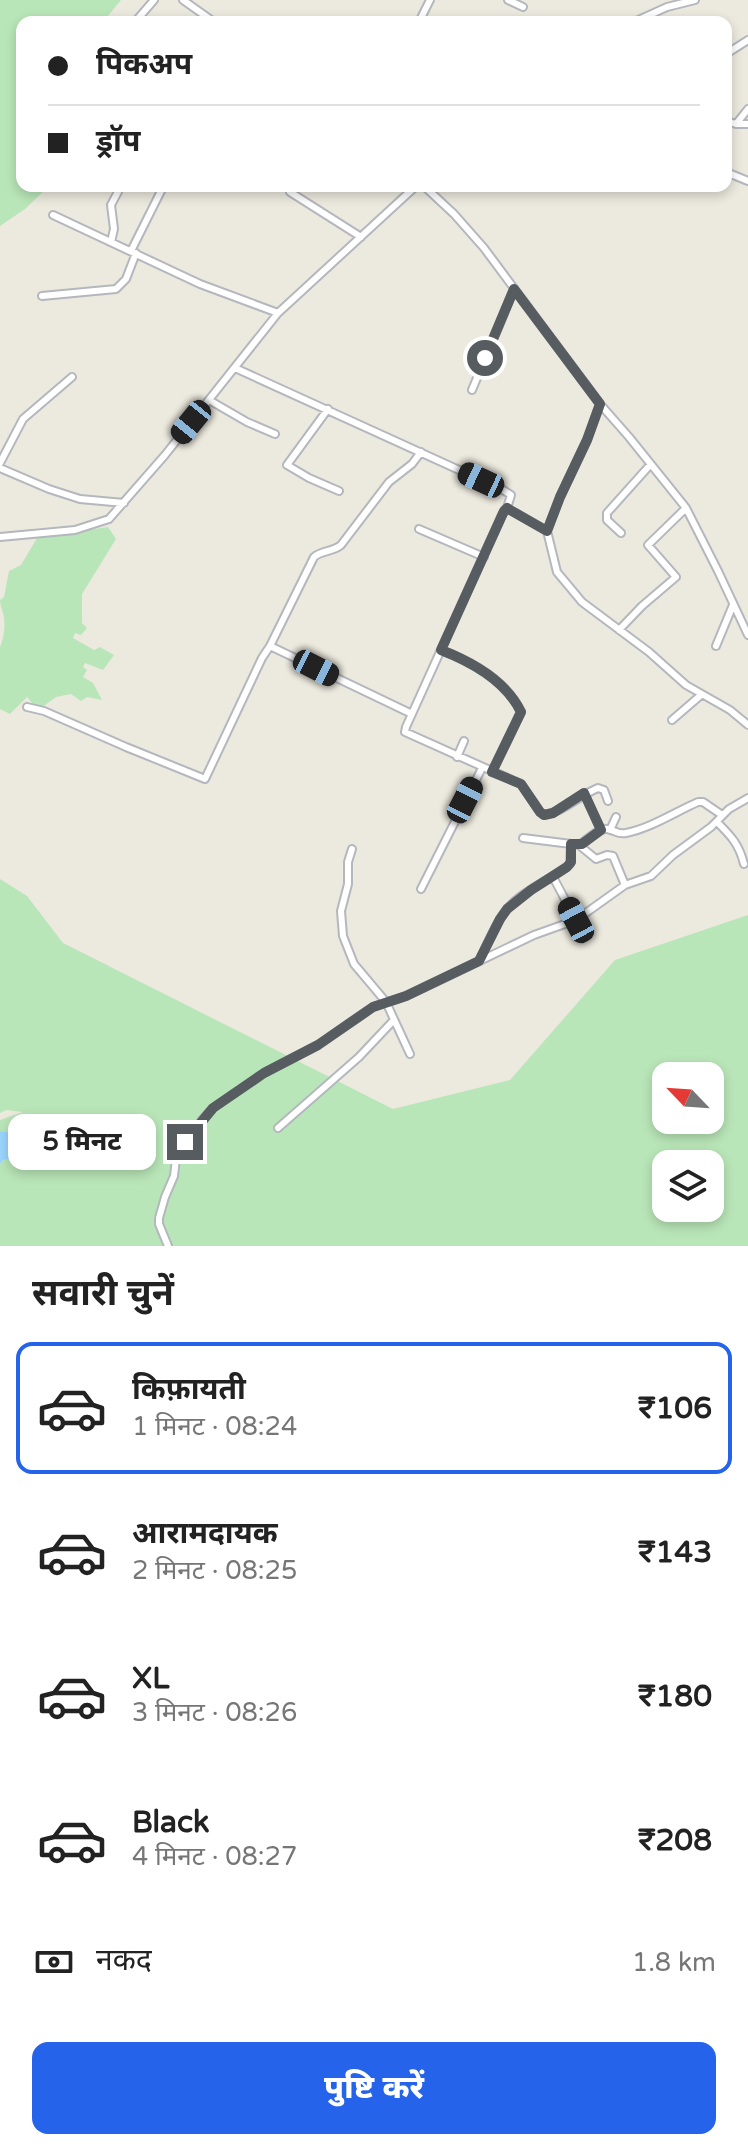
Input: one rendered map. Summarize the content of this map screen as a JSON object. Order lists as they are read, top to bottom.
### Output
{
  "north": "top left",
  "page": {
    "banner": ["पिकअप", "ड्रॉप"],
    "bubble": "5 मिनट",
    "heading": "सवारी चुनें",
    "list": [
      {
        "name": "किफ़ायती",
        "note": "1 मिनट · 08:24",
        "value": "₹106"
      },
      {
        "name": "आरामदायक",
        "note": "2 मिनट · 08:25",
        "value": "₹143"
      },
      {
        "name": "XL",
        "note": "3 मिनट · 08:26",
        "value": "₹180"
      },
      {
        "name": "Black",
        "note": "4 मिनट · 08:27",
        "value": "₹208"
      }
    ],
    "pay": ["नकद", "1.8 km"],
    "buttons": "पुष्टि करें"
  }
}
